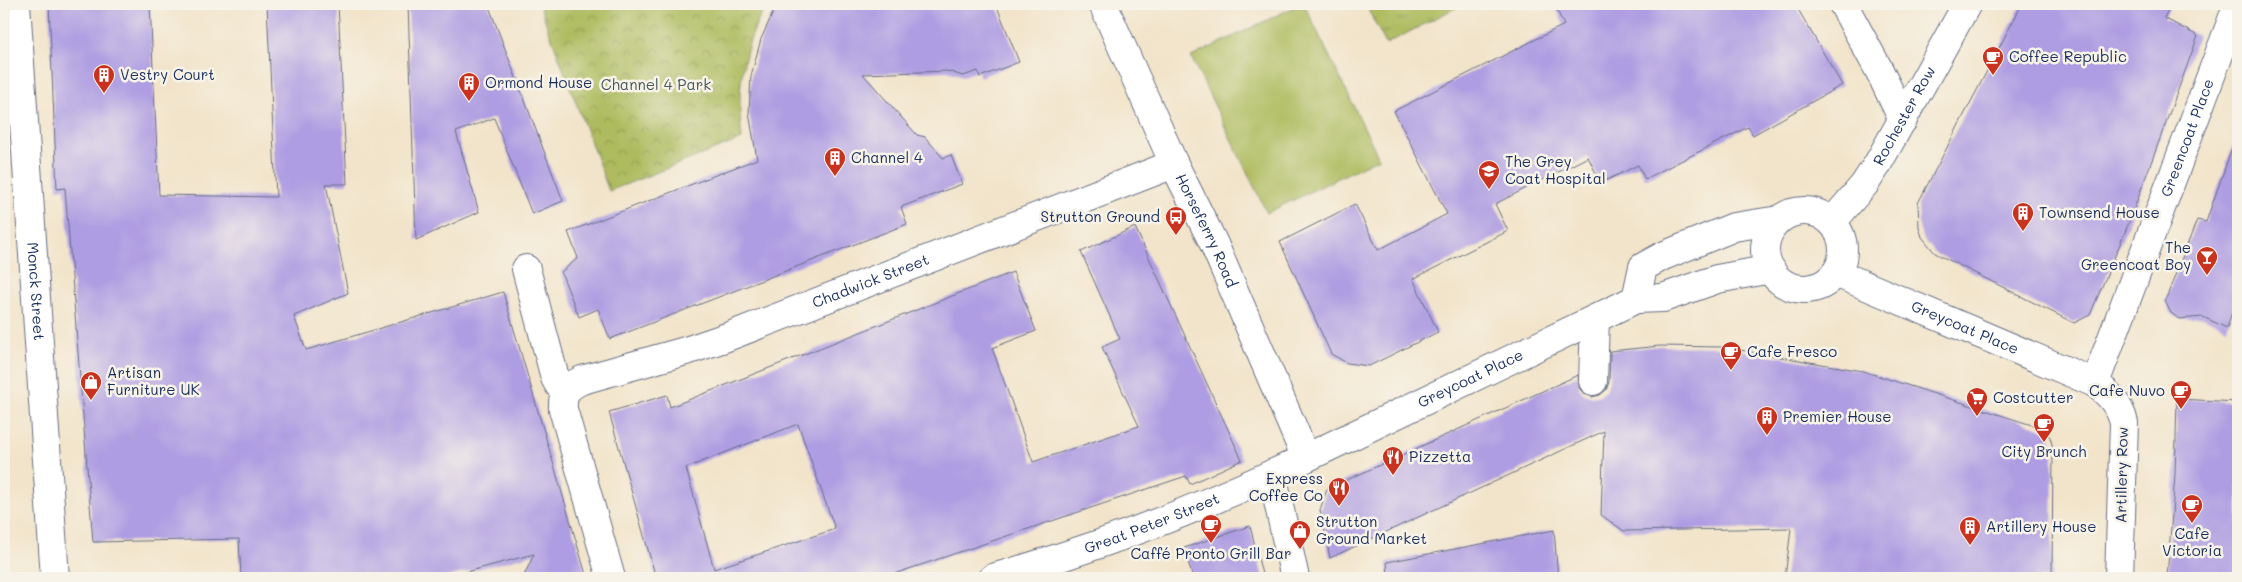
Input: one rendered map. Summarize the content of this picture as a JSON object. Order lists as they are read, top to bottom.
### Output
{
  "streets": {
    "street": [
      "Rochester Row",
      "Greencoat Place",
      "Horseferry Road",
      "Chadwick Street",
      "Monck Street",
      "Greycoat Place",
      "Artillery Row",
      "Great Peter Street"
    ]
  },
  "crossings": [
    ["Rochester Row", "Greycoat Place"],
    ["Greencoat Place", "Greycoat Place"],
    ["Greencoat Place", "Artillery Row"],
    ["Horseferry Road", "Chadwick Street"],
    ["Horseferry Road", "Greycoat Place"],
    ["Horseferry Road", "Great Peter Street"],
    ["Greycoat Place", "Artillery Row"],
    ["Greycoat Place", "Great Peter Street"]
  ],
  "parks": ["Channel 4 Park"],
  "places": {
    "cafe": [
      "Coffee Republic",
      "Cafe Fresco",
      "Cafe Nuvo",
      "City Brunch",
      "Cafe Victoria",
      "Caffé Pronto Grill Bar"
    ],
    "building": [
      "Vestry Court",
      "Ormond House",
      "Channel 4",
      "Townsend House",
      "Premier House",
      "Artillery House"
    ],
    "school or university": ["The Grey Coat Hospital"],
    "bus stop": ["Strutton Ground"],
    "bar": ["The Greencoat Boy"],
    "shop": ["Artisan Furniture UK", "Strutton Ground Market"],
    "supermarket": ["Costcutter"],
    "restaurant": ["Pizzetta", "Express Coffee Co"]
  }
}
